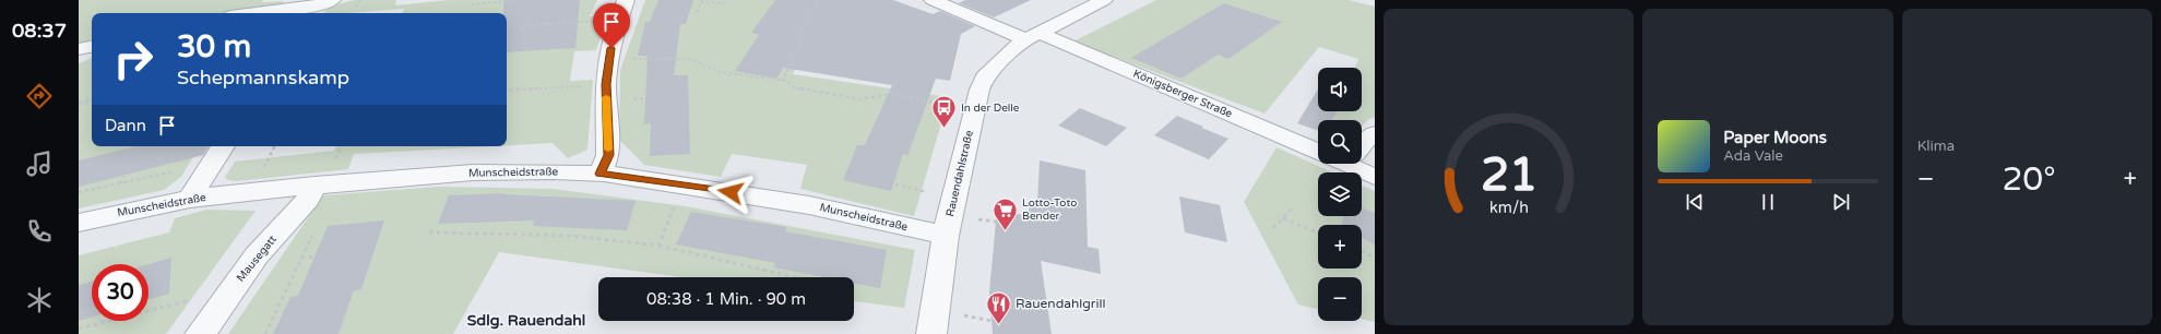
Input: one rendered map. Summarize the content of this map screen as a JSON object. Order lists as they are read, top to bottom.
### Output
{
  "streets": {
    "street": [
      "Königsberger Straße",
      "Munscheidstraße",
      "Rauendahlstraße",
      "Mausegatt"
    ]
  },
  "crossings": [
    ["Königsberger Straße", "Rauendahlstraße"],
    ["Munscheidstraße", "Rauendahlstraße"],
    ["Munscheidstraße", "Mausegatt"]
  ],
  "districts": ["Sdlg. Rauendahl"],
  "places": {
    "bus stop": ["In der Delle"],
    "supermarket": ["Lotto-Toto Bender"],
    "restaurant": ["Rauendahlgrill"]
  },
  "page": {
    "tabs": "08:37",
    "tile": "Klima",
    "turn": ["30 m", "Schepmannskamp"],
    "map_buttons": ["+", "−"],
    "then": "Dann",
    "song": ["Paper Moons", "Ada Vale"],
    "heat": ["−", "20°", "+"],
    "limit": "30",
    "trip": "08:38 · 1 Min. · 90 m",
    "gauge": ["21", "km/h"]
  }
}
